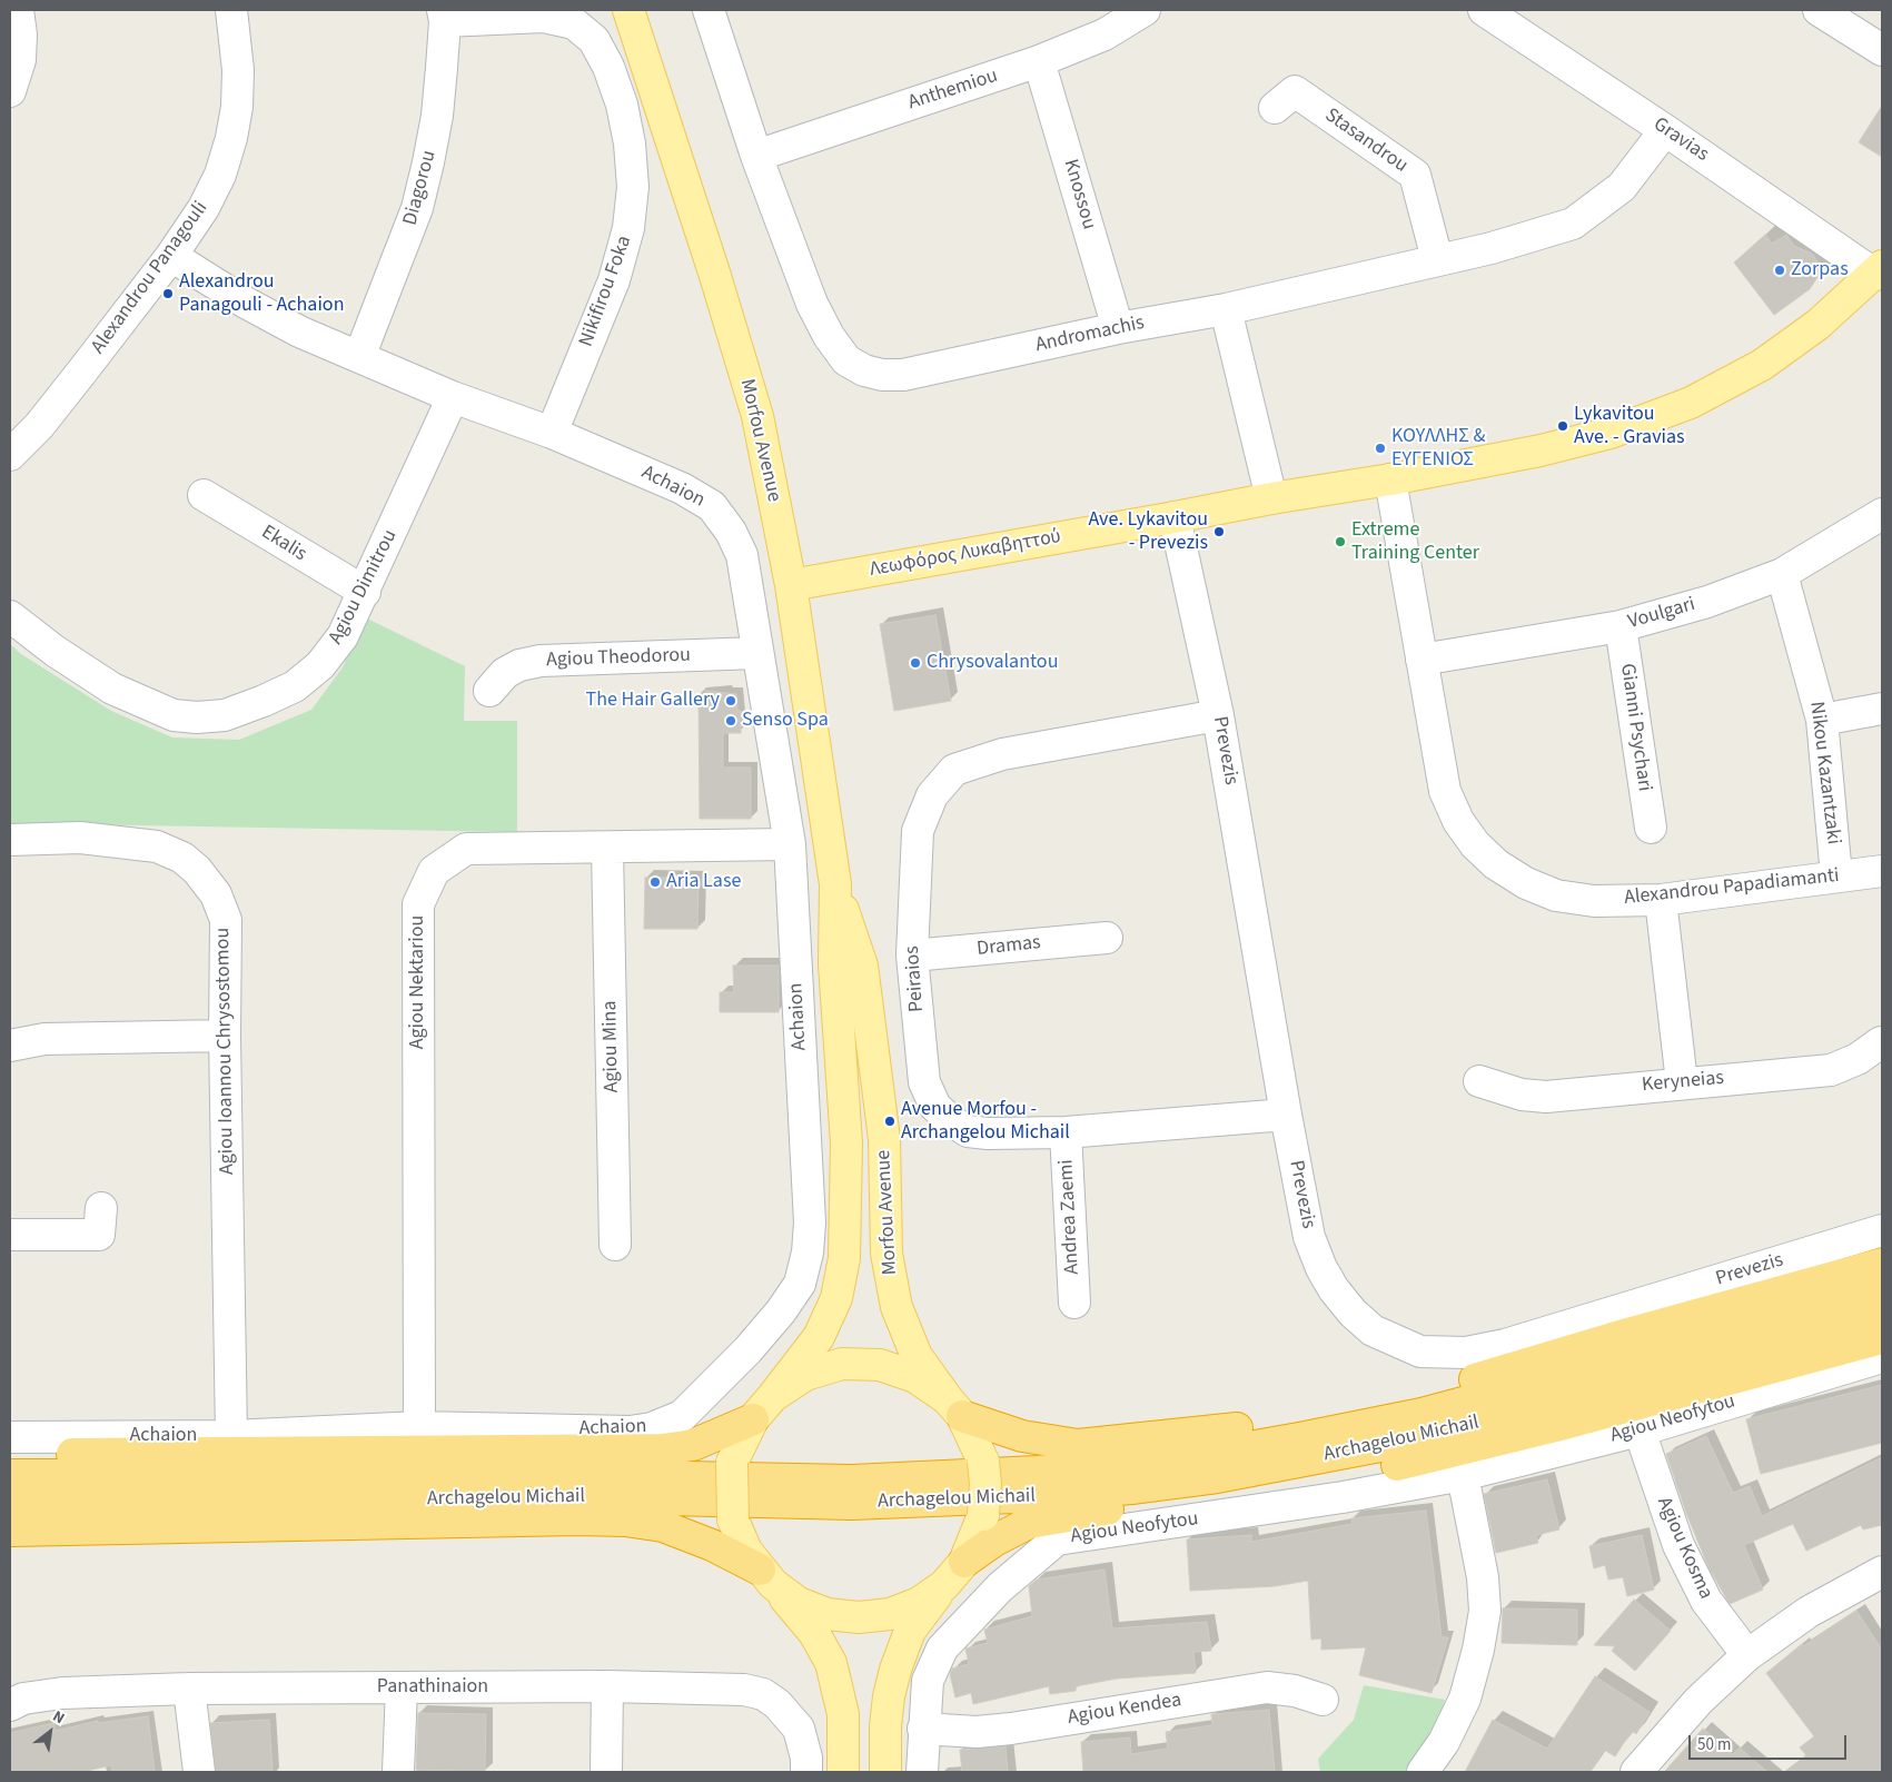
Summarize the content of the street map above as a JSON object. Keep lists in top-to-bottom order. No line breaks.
{"streets":{"highway":["Archagelou Michail"],"main road":["Morfou Avenue","Λεωφόρος Λυκαβηττού"],"street":["Anthemiou","Gravias","Stasandrou","Diagorou","Knossou","Alexandrou Panagouli","Nikifirou Foka","Andromachis","Achaion","Ekalis","Agiou Dimitrou","Voulgari","Agiou Theodorou","Gianni Psychari","Prevezis","Nikou Kazantzaki","Alexandrou Papadiamanti","Dramas","Peiraios","Agiou Nektariou","Agiou Mina","Agiou Ioannou Chrysostomou","Keryneias","Andrea Zaemi","Agiou Neofytou","Agiou Kosma","Panathinaion","Agiou Kendea"]},"crossings":[["Anthemiou","Knossou"],["Anthemiou","Andromachis"],["Gravias","Andromachis"],["Gravias","Λεωφόρος Λυκαβηττού"],["Stasandrou","Andromachis"],["Diagorou","Nikifirou Foka"],["Diagorou","Achaion"],["Knossou","Andromachis"],["Alexandrou Panagouli","Achaion"],["Nikifirou Foka","Achaion"],["Morfou Avenue","Λεωφόρος Λυκαβηττού"],["Achaion","Agiou Dimitrou"],["Achaion","Agiou Theodorou"],["Achaion","Agiou Nektariou"],["Achaion","Agiou Ioannou Chrysostomou"],["Ekalis","Agiou Dimitrou"],["Λεωφόρος Λυκαβηττού","Prevezis"],["Λεωφόρος Λυκαβηττού","Alexandrou Papadiamanti"],["Voulgari","Gianni Psychari"],["Voulgari","Nikou Kazantzaki"],["Voulgari","Alexandrou Papadiamanti"],["Prevezis","Peiraios"],["Nikou Kazantzaki","Alexandrou Papadiamanti"],["Dramas","Peiraios"],["Peiraios","Andrea Zaemi"],["Agiou Nektariou","Agiou Mina"],["Agiou Neofytou","Agiou Kosma"],["Agiou Neofytou","Agiou Kendea"]],"places":["Zorpas","Alexandrou Panagouli - Achaion","Lykavitou Ave. - Gravias","ΚΟΥΛΛΗΣ & ΕΥΓΕΝΙΟΣ","Ave. Lykavitou - Prevezis","Extreme Training Center","Chrysovalantou","The Hair Gallery","Senso Spa","Aria Lase","Avenue Morfou - Archangelou Michail"],"scale_bar":"50 m","north":"top right"}
